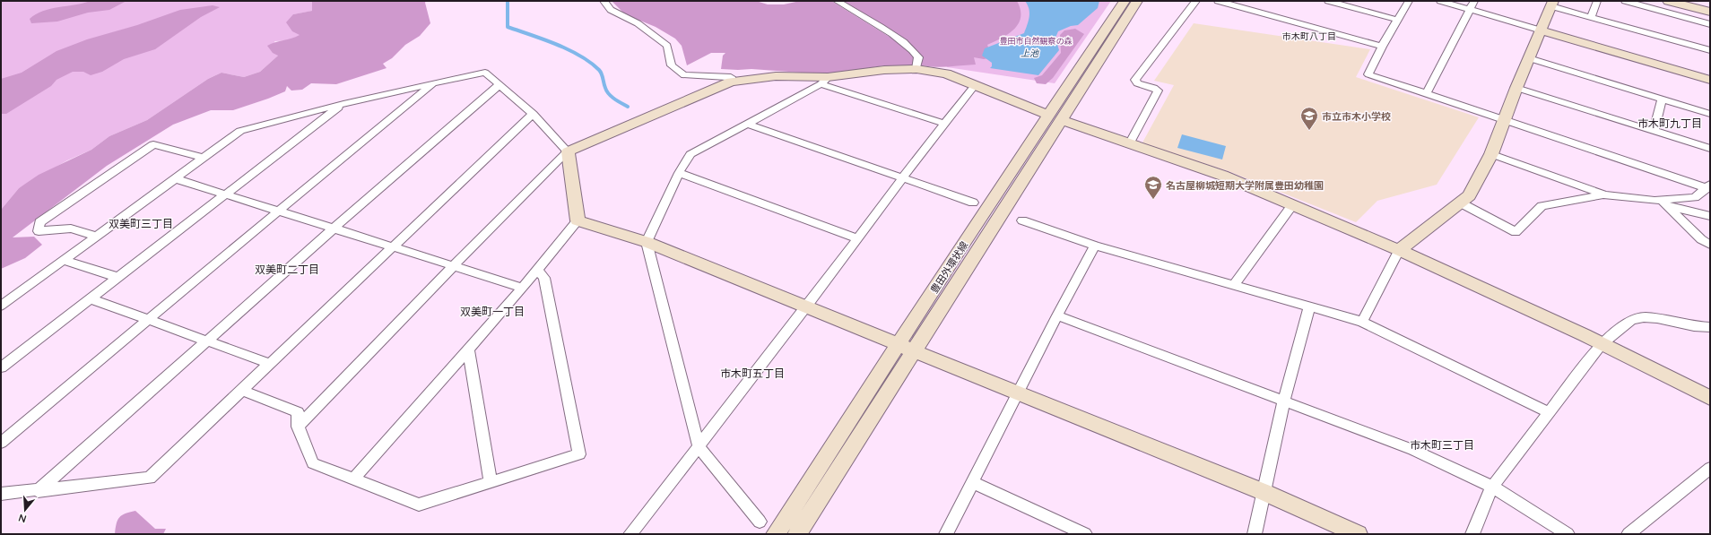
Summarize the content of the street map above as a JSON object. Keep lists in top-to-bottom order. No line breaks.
{"streets":{"street":["豊田外環状線"]},"districts":["市木町八丁目","市木町九丁目","双美町三丁目","双美町二丁目","双美町一丁目","市木町五丁目","市木町三丁目"],"water":["上池"],"parks":["豊田市自然観察の森"],"places":{"school or university":["市立市木小学校","名古屋柳城短期大学附属豊田幼稚園"]},"north":"bottom"}
